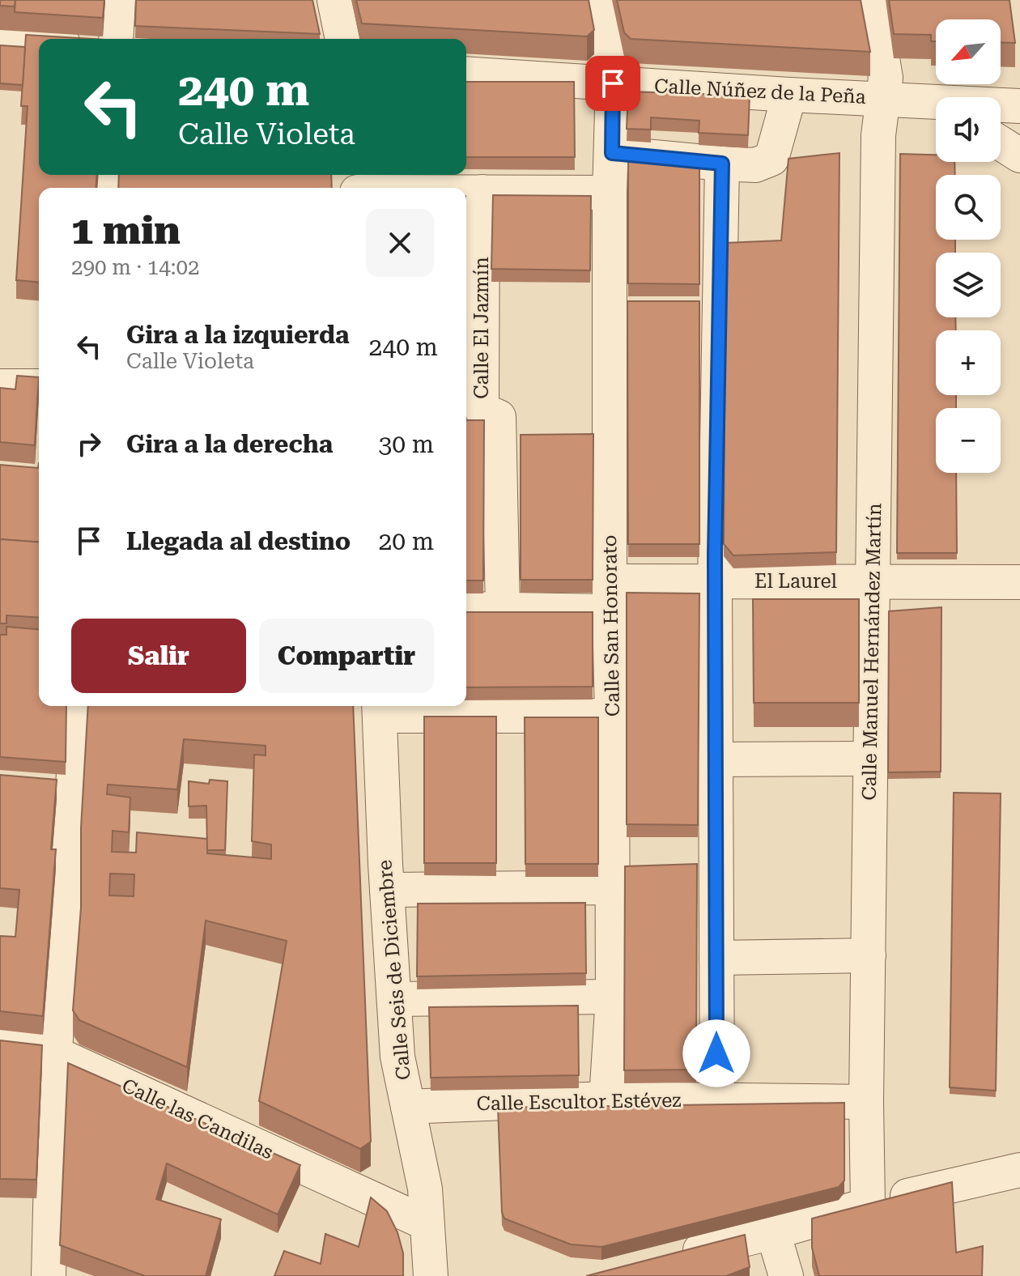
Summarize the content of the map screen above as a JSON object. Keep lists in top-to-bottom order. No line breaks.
{"streets":{"street":["Calle Núñez de la Peña","Calle El Jazmín","El Laurel","Calle San Honorato","Calle Manuel Hernández Martín","Calle Seis de Diciembre","Calle Escultor Estévez","Calle las Candilas"]},"crossings":[["Calle Núñez de la Peña","Calle San Honorato"],["Calle Núñez de la Peña","Calle Manuel Hernández Martín"],["Calle El Jazmín","El Laurel"],["El Laurel","Calle San Honorato"],["El Laurel","Calle Manuel Hernández Martín"],["Calle San Honorato","Calle Escultor Estévez"],["Calle Manuel Hernández Martín","Calle Escultor Estévez"],["Calle Seis de Diciembre","Calle Escultor Estévez"],["Calle Seis de Diciembre","Calle las Candilas"]],"north":"bottom left","page":{"map_buttons":["+","−"],"turn":["240 m","Calle Violeta"],"heading":["1 min","290 m · 14:02"],"list":[{"name":"Gira a la izquierda","note":"Calle Violeta","value":"240 m"},{"name":"Gira a la derecha","value":"30 m"},{"name":"Llegada al destino","value":"20 m"}],"buttons":["Salir","Compartir"]}}
